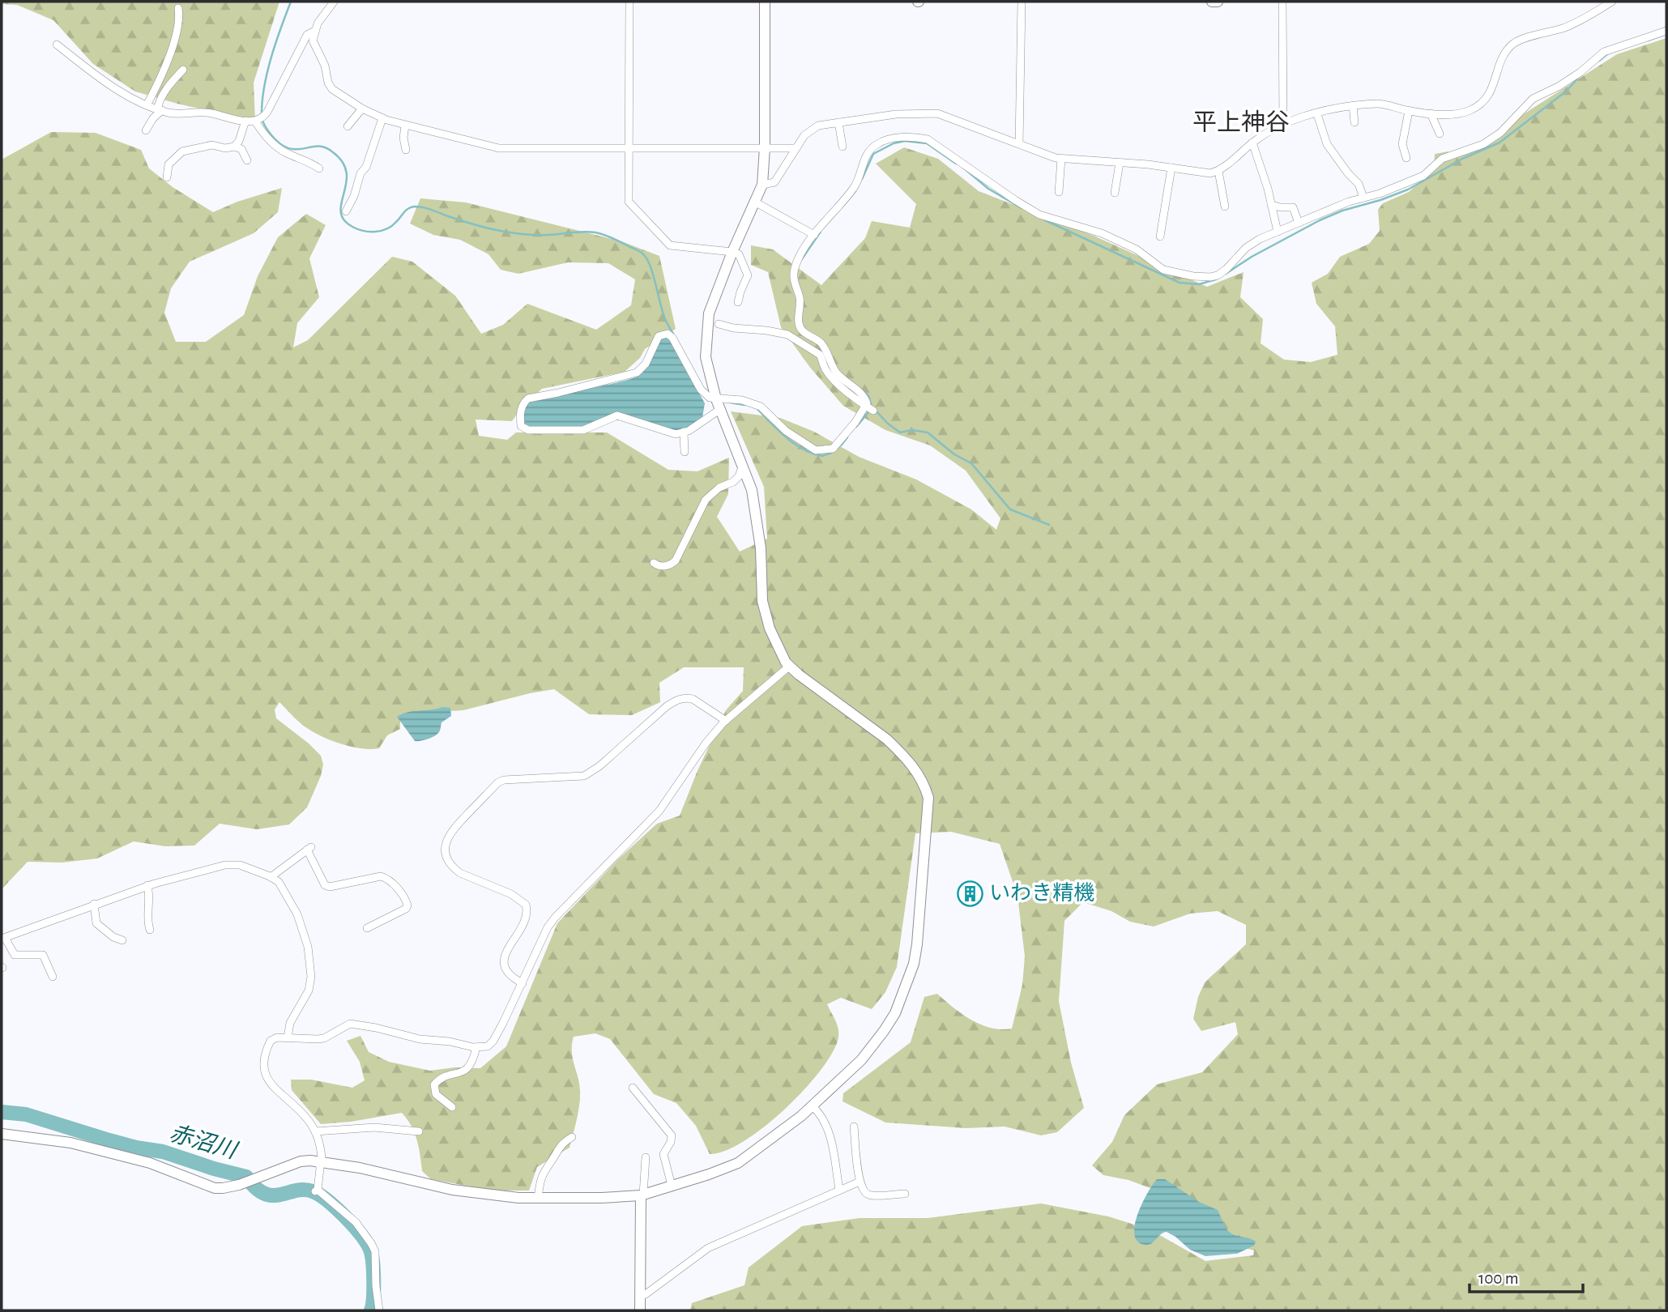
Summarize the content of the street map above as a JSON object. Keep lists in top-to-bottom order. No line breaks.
{"districts":["平上神谷"],"water":["赤沼川"],"places":{"building":["いわき精機"]},"scale_bar":"100 m"}
